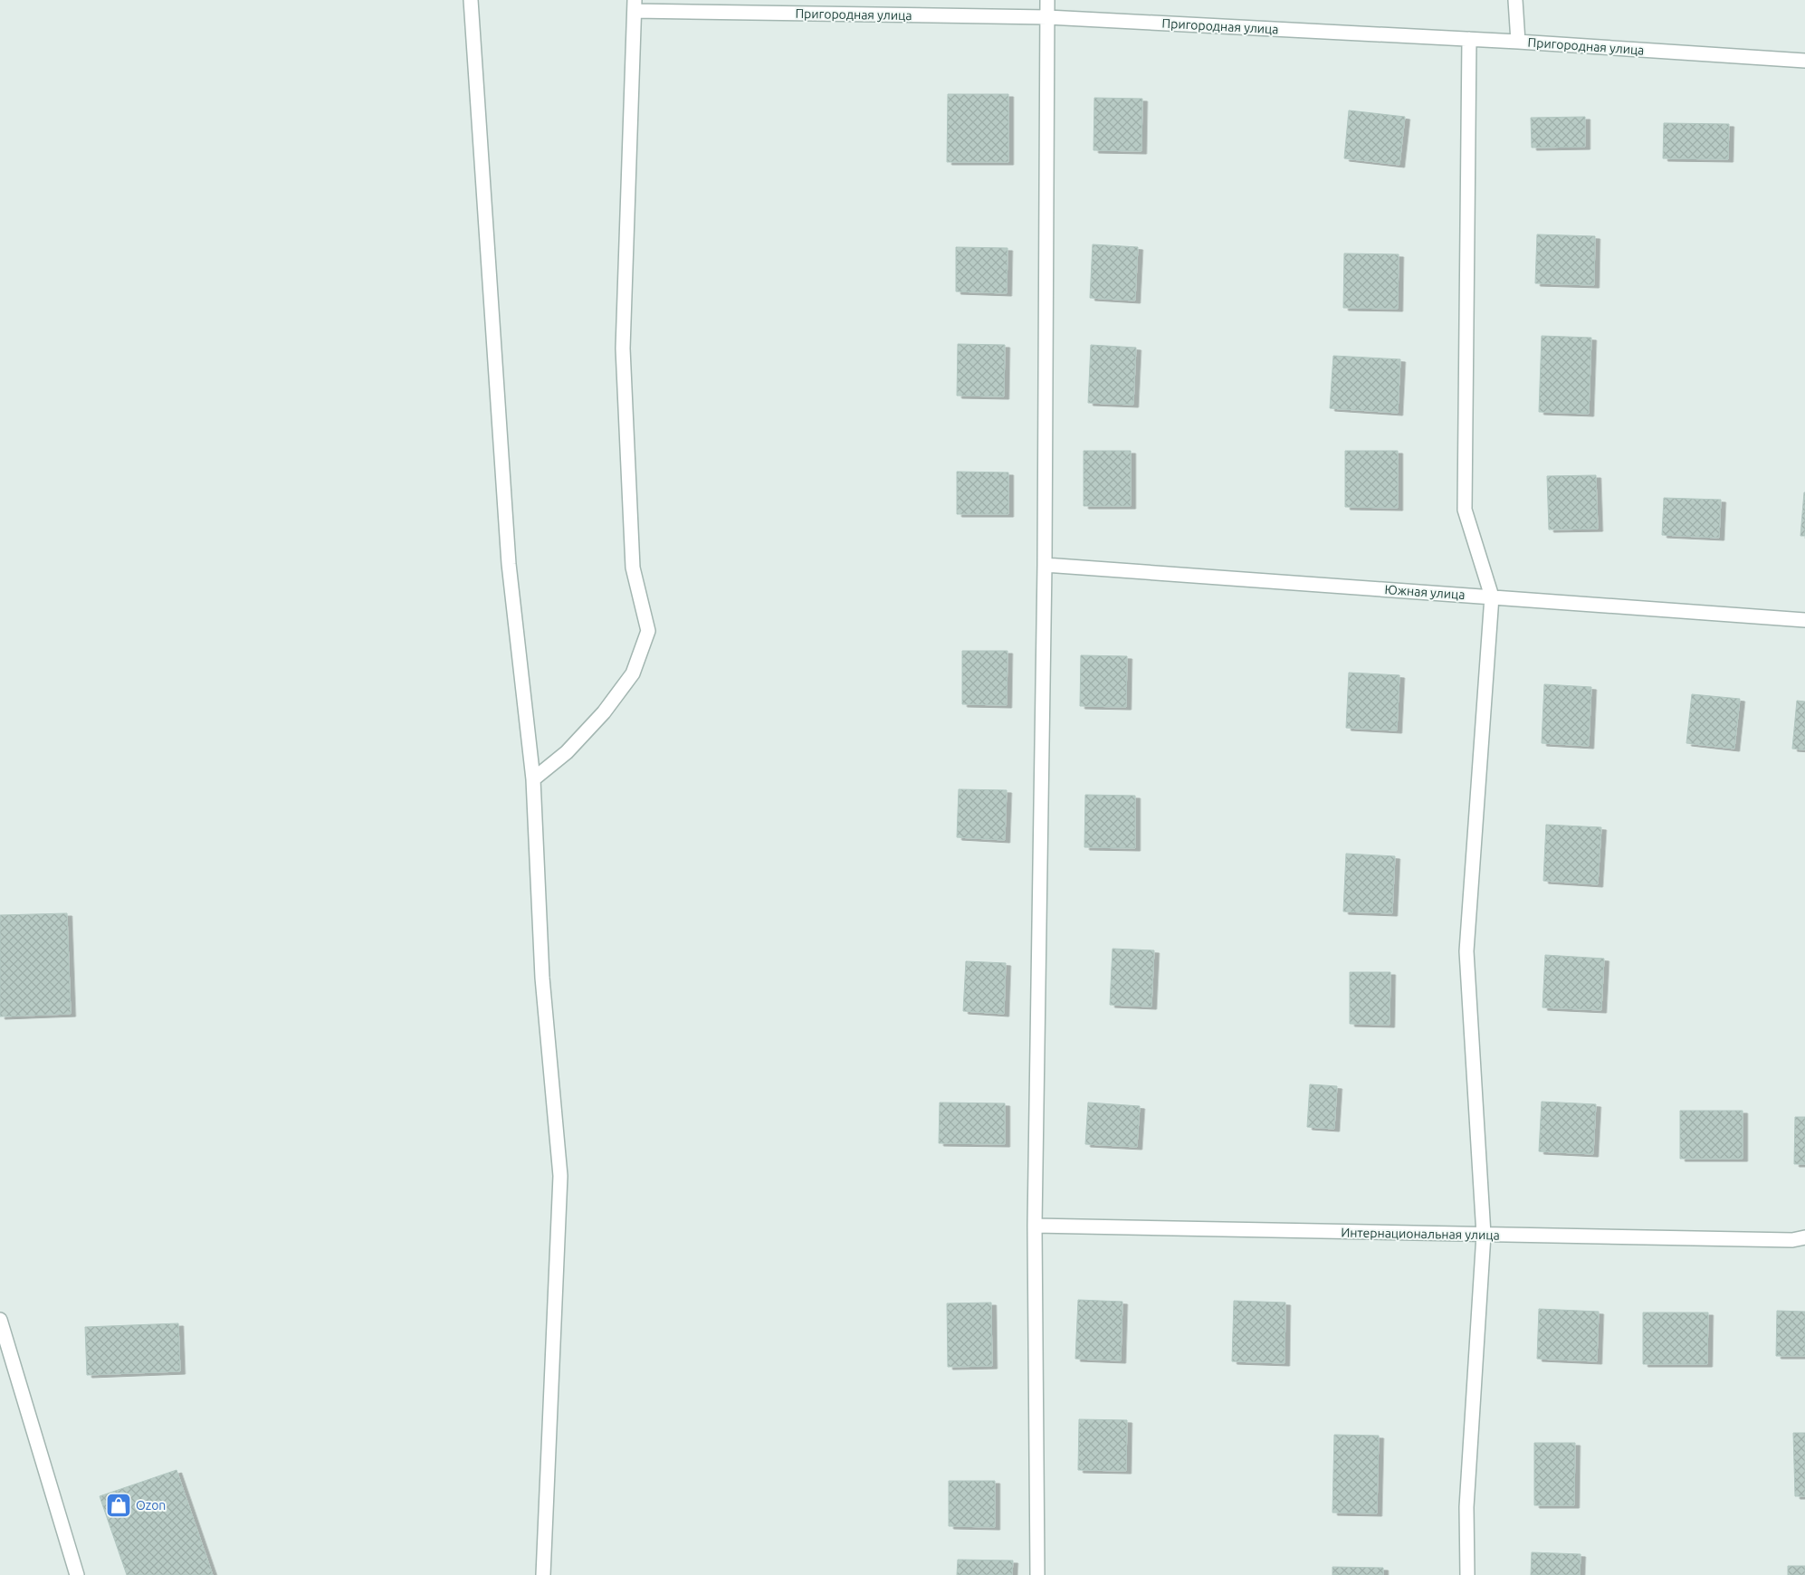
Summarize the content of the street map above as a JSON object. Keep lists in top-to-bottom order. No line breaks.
{"streets":{"street":["Пригородная улица","Южная улица","Интернациональная улица"]},"places":{"shop":["Ozon"]}}
